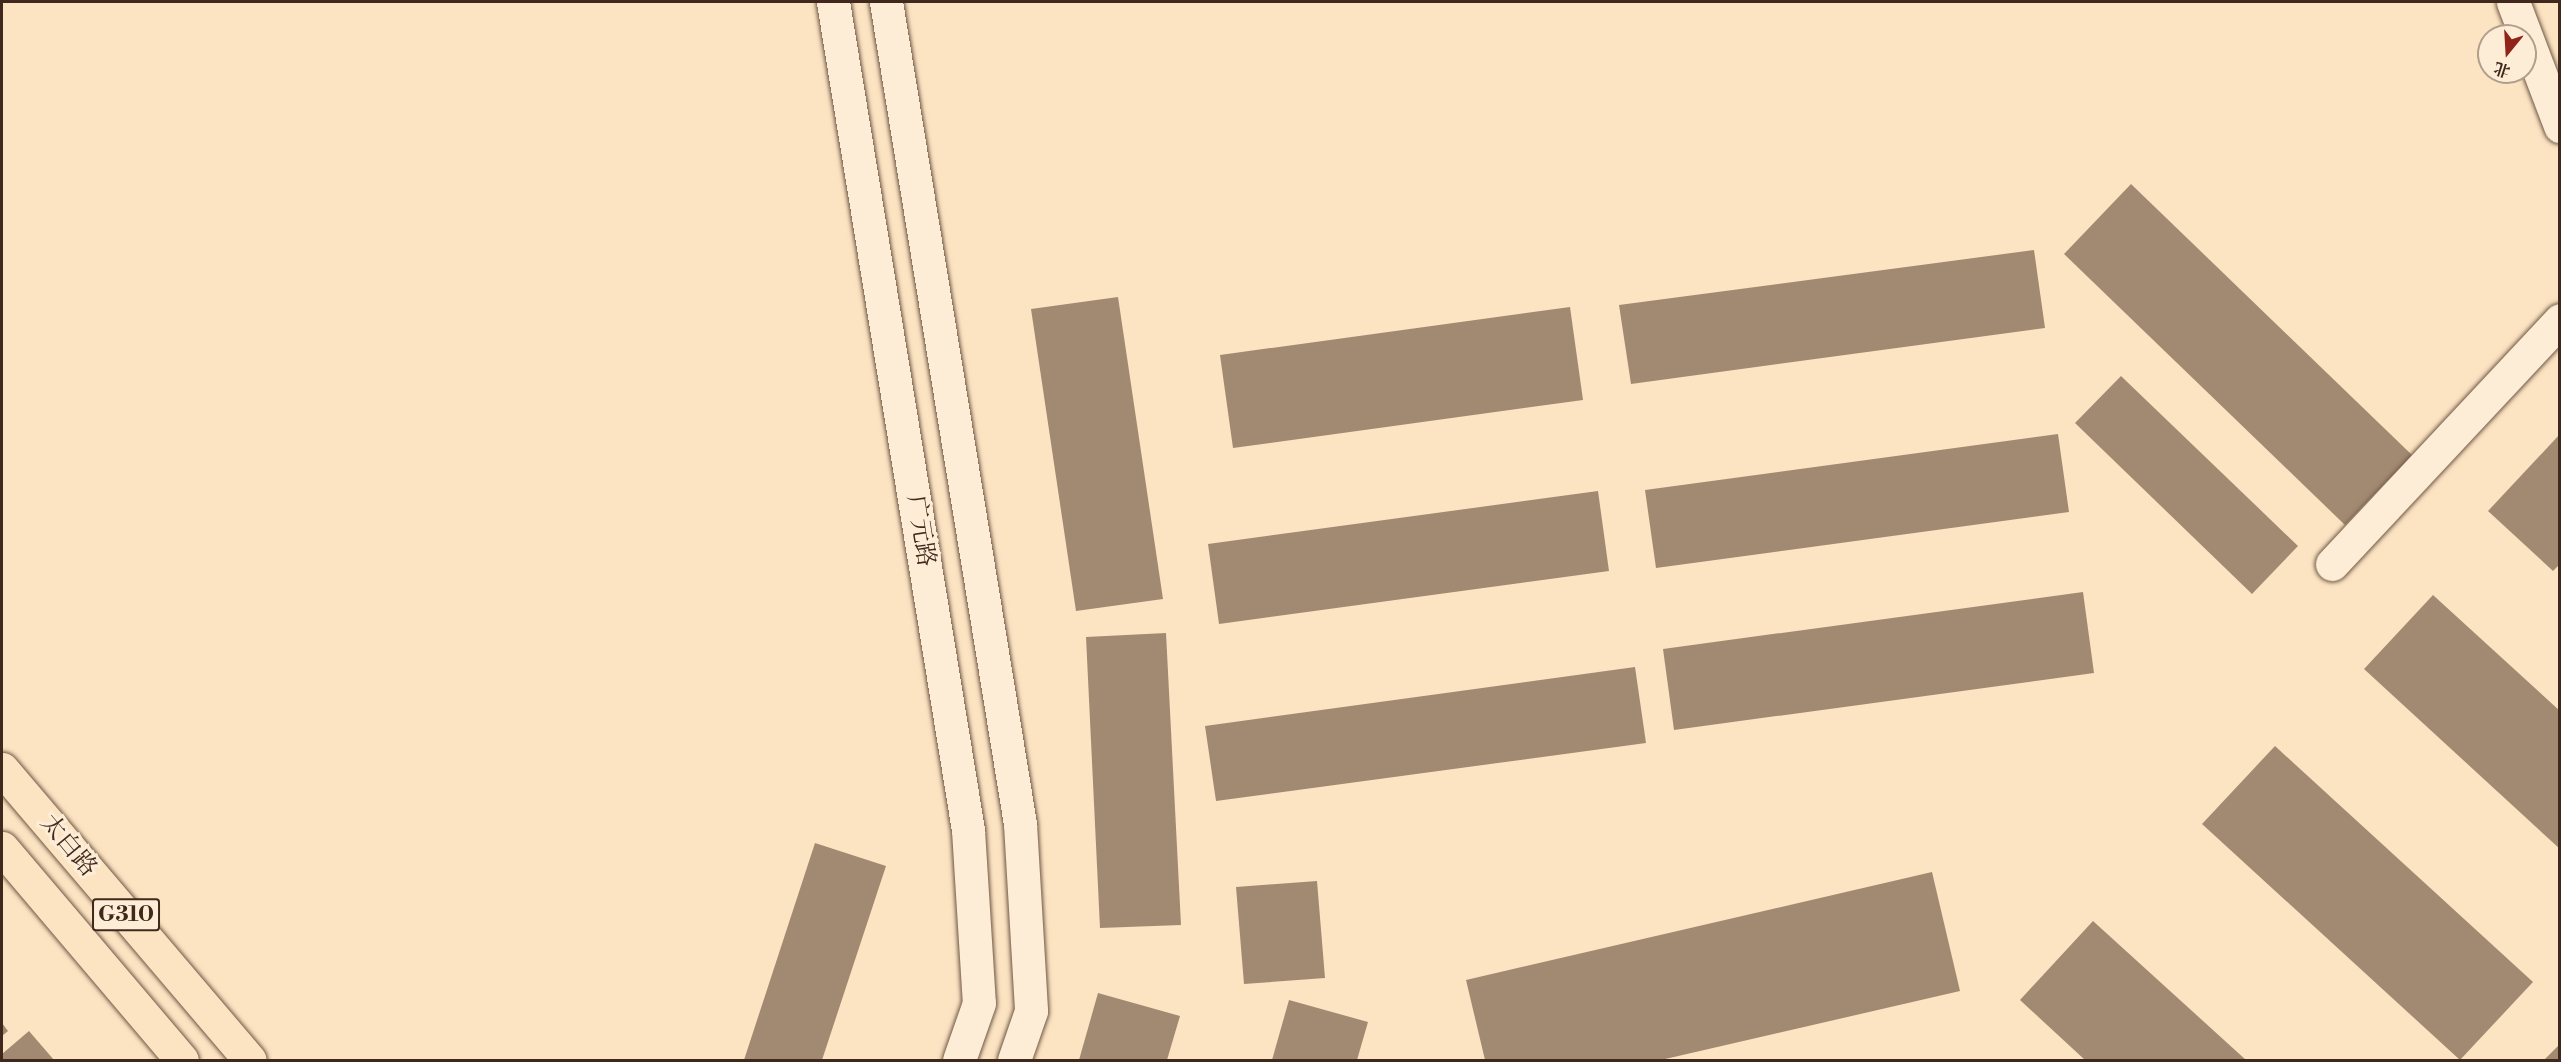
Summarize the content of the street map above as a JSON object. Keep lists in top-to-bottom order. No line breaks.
{"streets":{"highway":["太白路","G310"],"main road":["广元路"]},"north":"bottom"}
